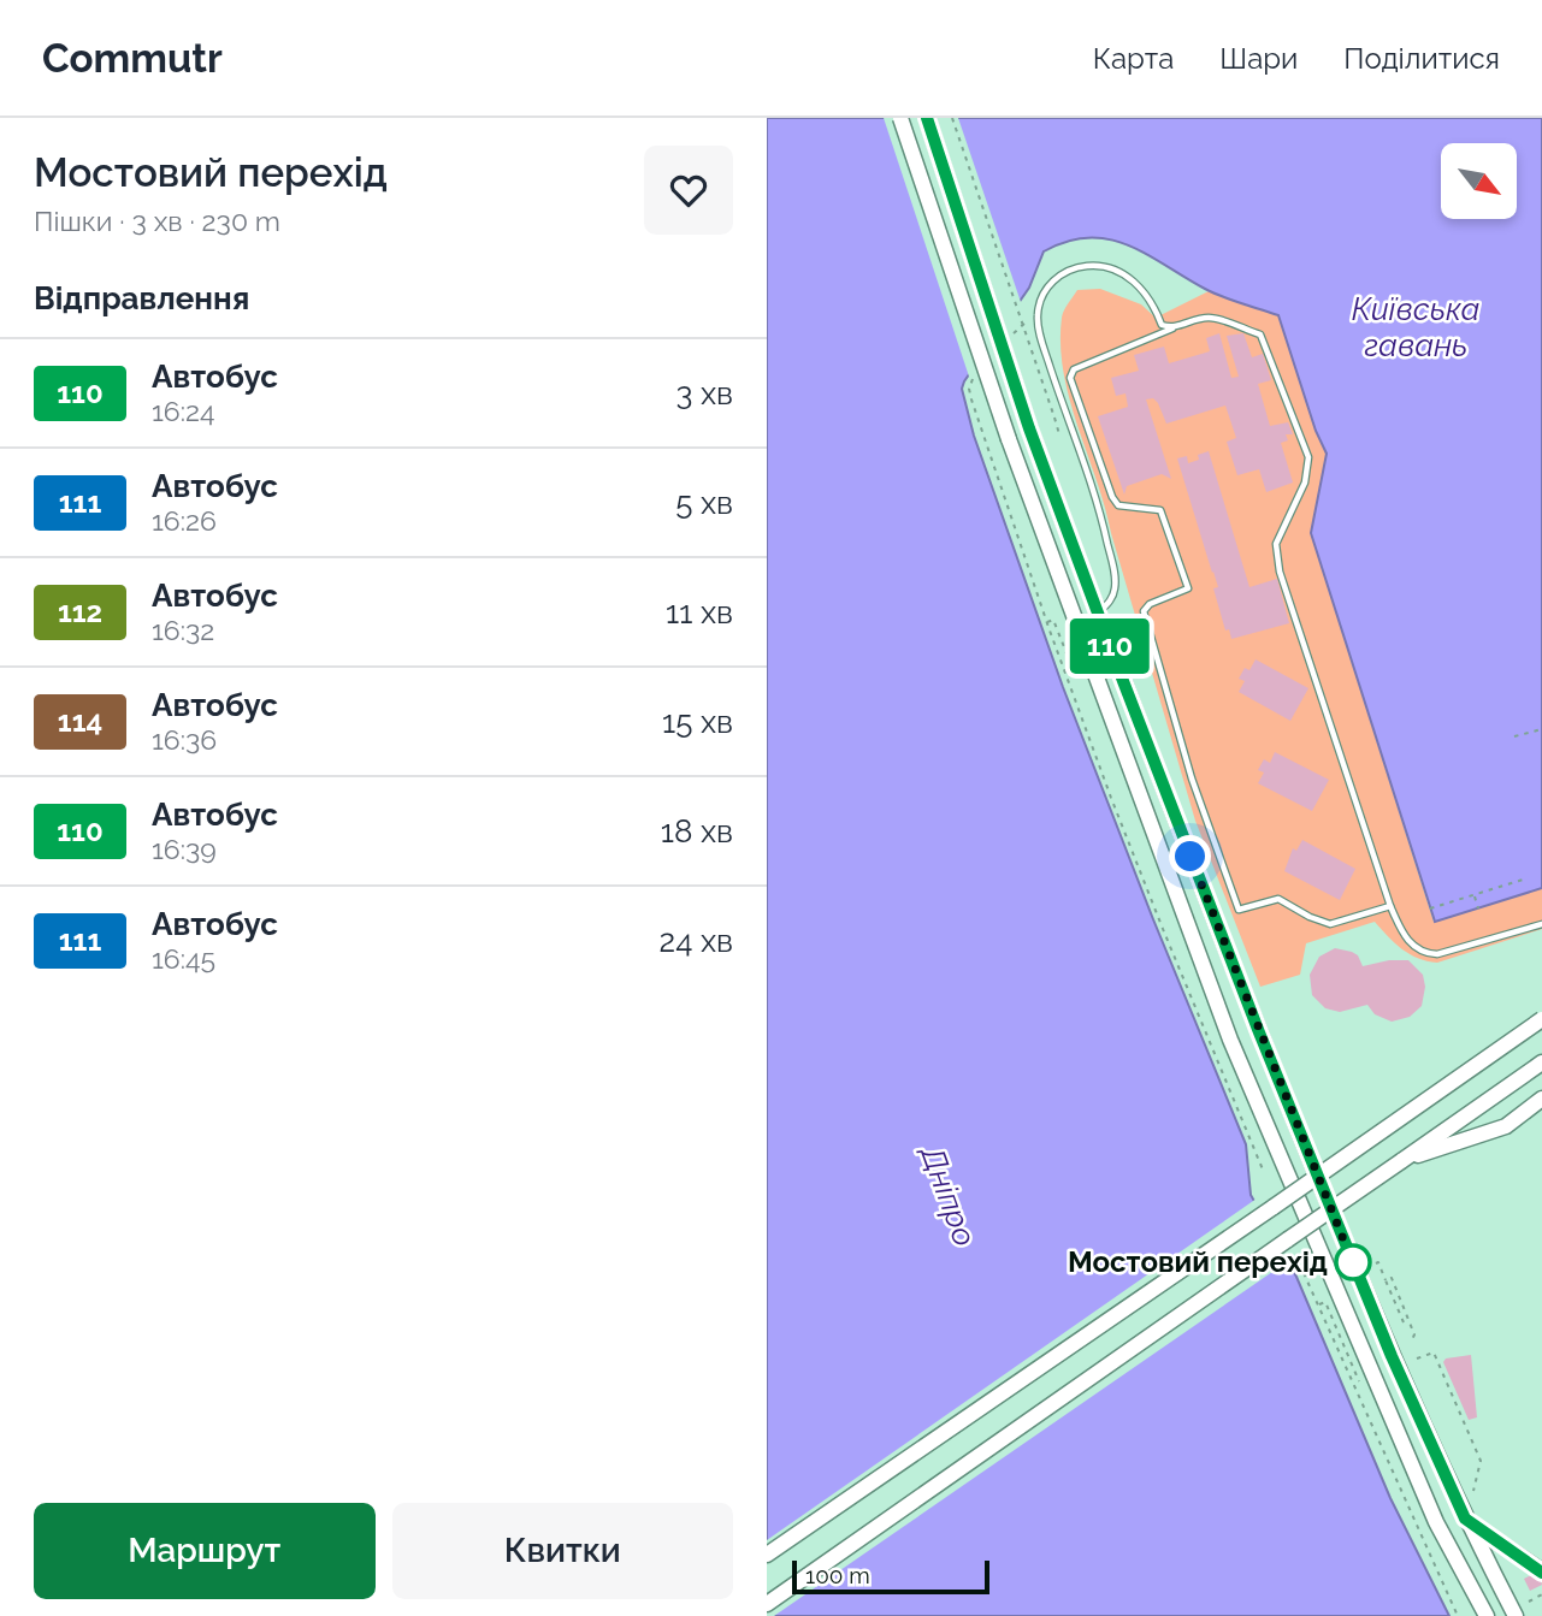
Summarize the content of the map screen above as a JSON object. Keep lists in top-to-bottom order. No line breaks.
{"water":["Київська гавань","Дніпро"],"places":["Мостовий перехід"],"lines":["bus line 110"],"scale_bar":"100 m","north":"bottom right","page":{"header":"Commutr","nav":["Карта","Шари","Поділитися"],"heading":[["Мостовий перехід","Пішки · 3 хв · 230 m"],"Відправлення"],"on_map":"110","list":[{"mark":"110","name":"Автобус","note":"16:24","value":"3 хв"},{"mark":"111","name":"Автобус","note":"16:26","value":"5 хв"},{"mark":"112","name":"Автобус","note":"16:32","value":"11 хв"},{"mark":"114","name":"Автобус","note":"16:36","value":"15 хв"},{"mark":"110","name":"Автобус","note":"16:39","value":"18 хв"},{"mark":"111","name":"Автобус","note":"16:45","value":"24 хв"}],"buttons":["Маршрут","Квитки"],"scale":"100 m"}}
